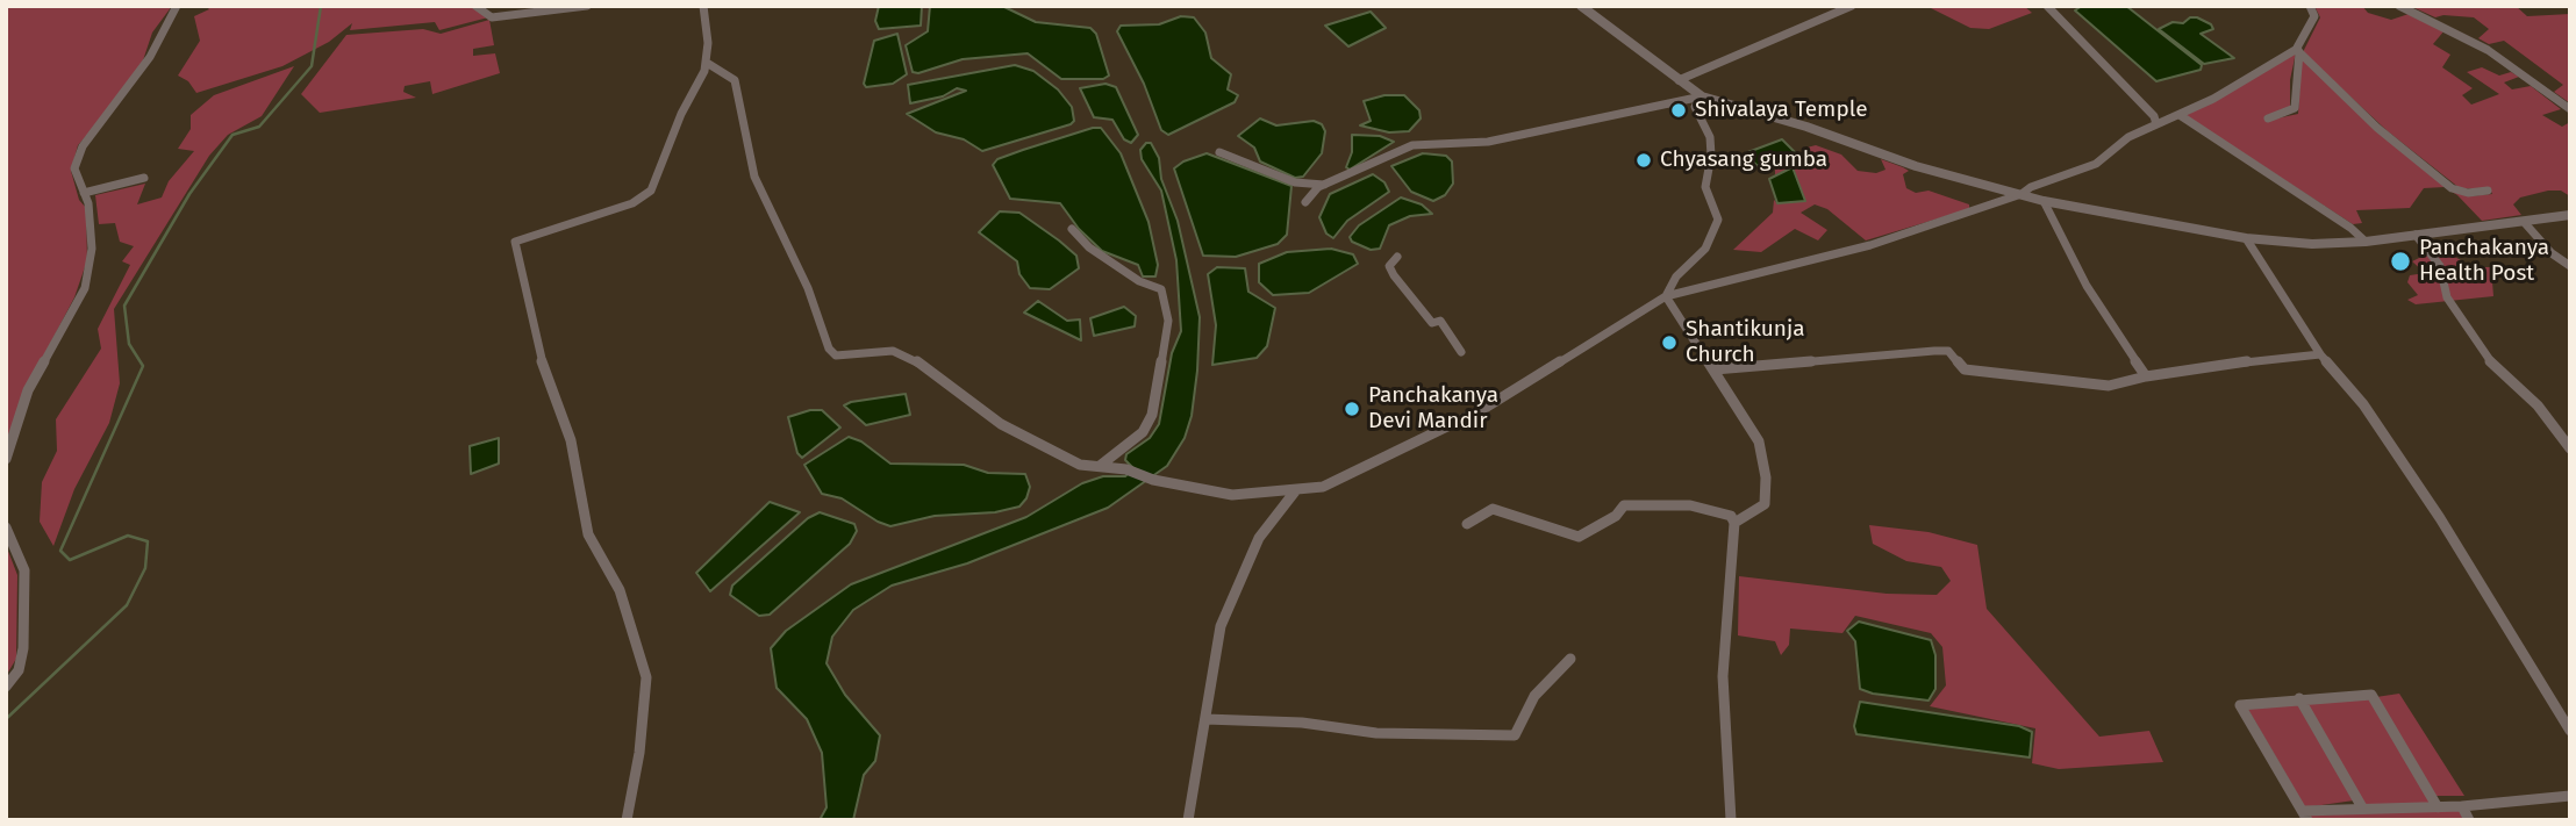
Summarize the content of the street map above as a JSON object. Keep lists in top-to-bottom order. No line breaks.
{"places":["Shivalaya Temple","Chyasang gumba","Panchakanya Health Post","Shantikunja Church","Panchakanya Devi Mandir"]}
